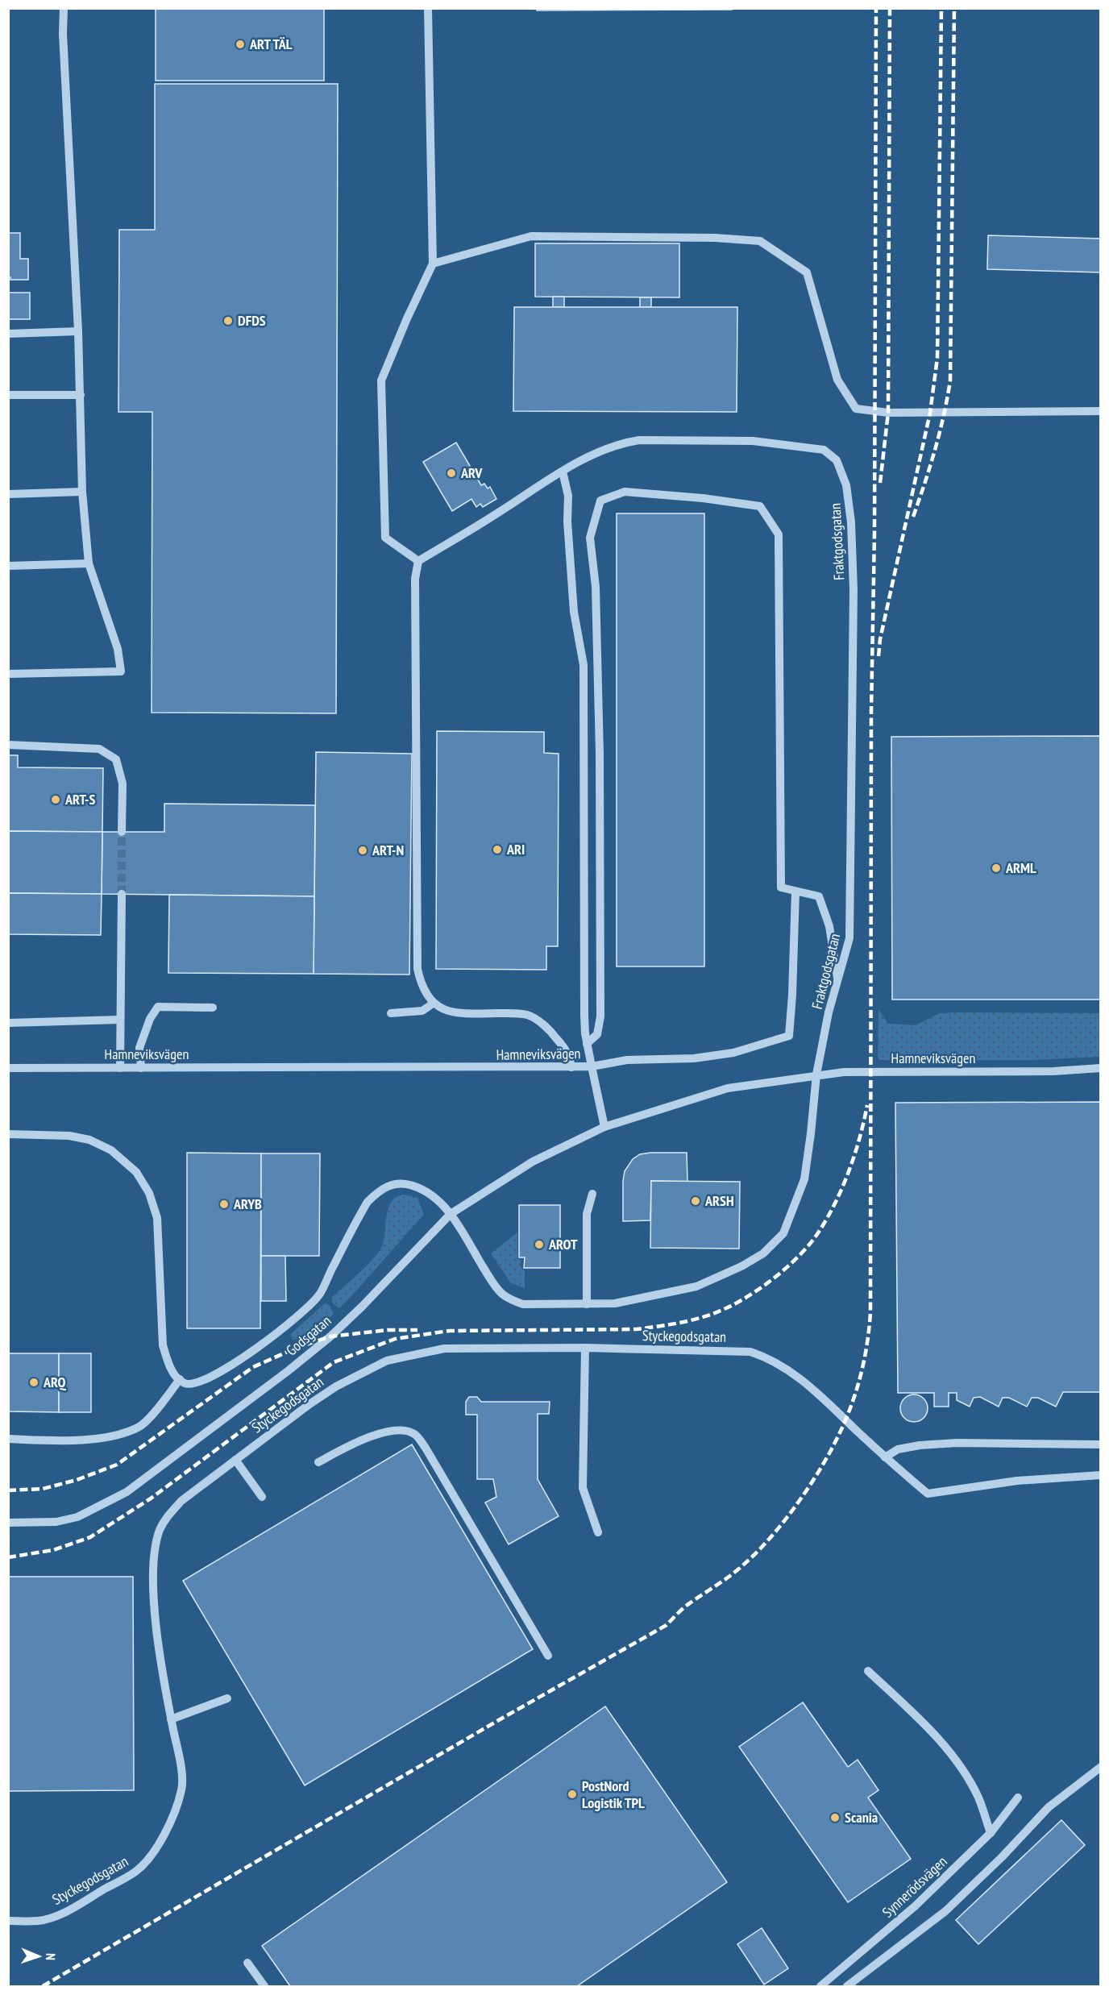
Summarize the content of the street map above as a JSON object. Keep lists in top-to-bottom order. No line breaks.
{"streets":{"street":["Fraktgodsgatan","Hamneviksvägen","Godsgatan","Styckegodsgatan","Synnerödsvägen"]},"crossings":[["Fraktgodsgatan","Hamneviksvägen"],["Fraktgodsgatan","Godsgatan"],["Hamneviksvägen","Godsgatan"]],"places":["ART TÄL","DFDS","ARV","ART-S","ARI","ART-N","ARML","ARSH","ARYB","AROT","ARQ","PostNord Logistik TPL","Scania"],"north":"right"}
